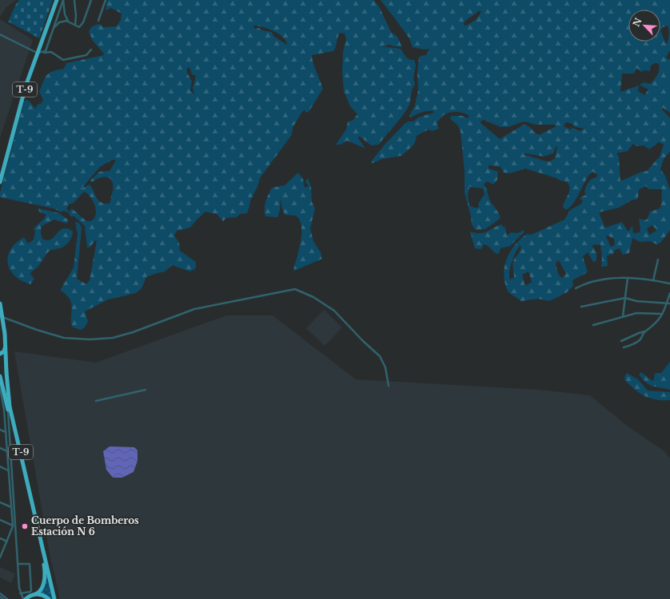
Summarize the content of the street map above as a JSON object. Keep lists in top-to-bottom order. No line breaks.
{"streets":{"highway":["T-9"]},"places":["Cuerpo de Bomberos Estación N 6"],"north":"top left"}
